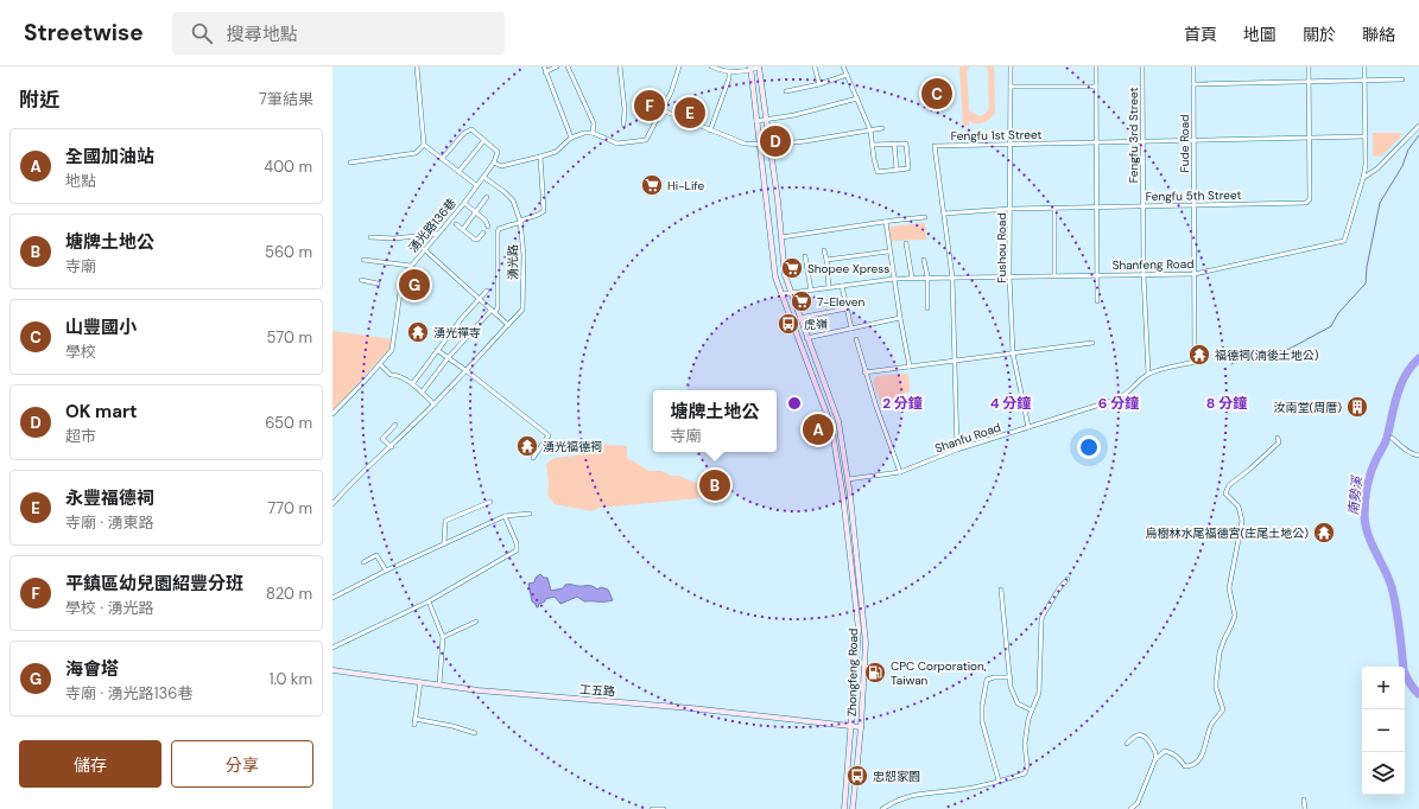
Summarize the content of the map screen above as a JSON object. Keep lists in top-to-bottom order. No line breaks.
{"streets":{"main road":["Zhongfeng Road","工五路"],"street":["Fengfu 1st Street","Fengfu 3rd Street","Fude Road","Fengfu 5th Street","湧光路136巷","Fushou Road","湧光路","Shanfeng Road","Shanfu Road"]},"crossings":[["Fengfu 1st Street","Fengfu 3rd Street"],["Fengfu 1st Street","Fude Road"],["Fengfu 1st Street","Fengfu 5th Street"],["Fengfu 1st Street","Fushou Road"],["Fengfu 1st Street","Shanfeng Road"],["Fengfu 1st Street","Shanfu Road"],["Fengfu 3rd Street","Fude Road"],["Fengfu 3rd Street","Fengfu 5th Street"],["Fengfu 3rd Street","Shanfeng Road"],["Fengfu 3rd Street","Shanfu Road"],["Fude Road","Fengfu 5th Street"],["Fude Road","Shanfeng Road"],["Fude Road","Shanfu Road"],["Fengfu 5th Street","Fushou Road"],["湧光路136巷","湧光路"],["Fushou Road","Shanfeng Road"],["Fushou Road","Shanfu Road"],["Shanfeng Road","Zhongfeng Road"],["Shanfu Road","Zhongfeng Road"],["Zhongfeng Road","工五路"]],"water":["南勢溪"],"places":{"supermarket":["Hi-Life","Shopee Xpress","7-Eleven"],"bus stop":["虎嶺","忠恕家園"],"temple":["湧光禪寺","福德祠(湳後土地公)","湧光福德祠","烏樹林水尾福德宮(庄尾土地公)"],"building":["汝南堂(周厝)"],"fuel station":["CPC Corporation, Taiwan"]},"page":{"header":"Streetwise","search":"搜尋地點","nav":["首頁","地圖","關於","聯絡"],"heading":["附近","7筆結果"],"pins":["C","F","E","D","G","A","B"],"list":[{"mark":"A","name":"全國加油站","note":"地點","value":"400 m"},{"mark":"B","name":"塘牌土地公","note":"寺廟","value":"560 m"},{"mark":"C","name":"山豐國小","note":"學校","value":"570 m"},{"mark":"D","name":"OK mart","note":"超市","value":"650 m"},{"mark":"E","name":"永豐福德祠","note":"寺廟 · 湧東路","value":"770 m"},{"mark":"F","name":"平鎮區幼兒園紹豐分班","note":"學校 · 湧光路","value":"820 m"},{"mark":"G","name":"海會塔","note":"寺廟 · 湧光路136巷","value":"1.0 km"}],"popup":["塘牌土地公","寺廟"],"map_buttons":["+","−"],"buttons":["儲存","分享"]},"rings":["2 分鐘","4 分鐘","6 分鐘","8 分鐘"]}
